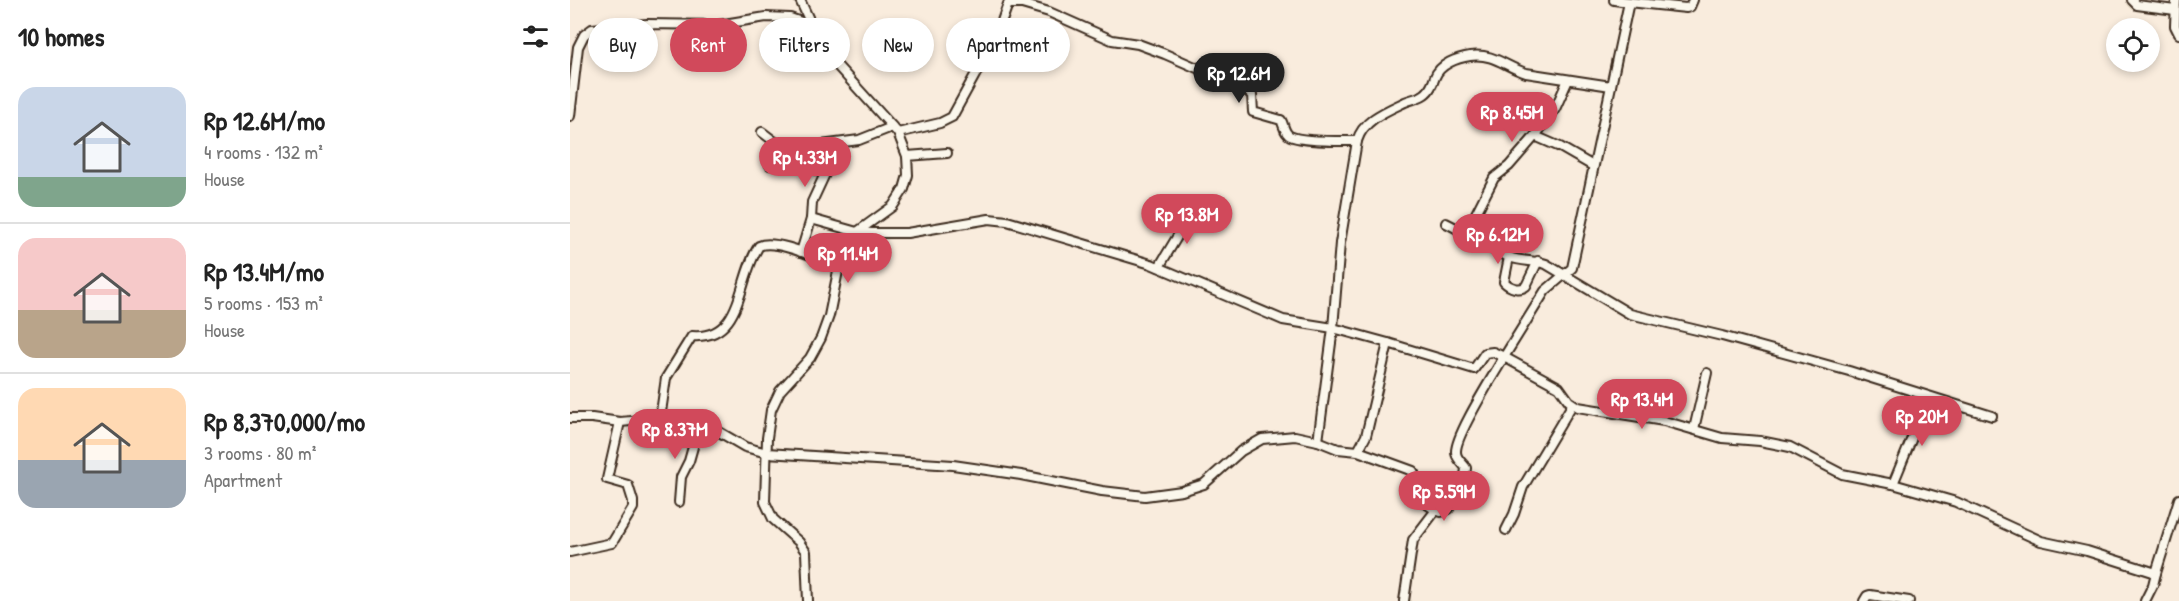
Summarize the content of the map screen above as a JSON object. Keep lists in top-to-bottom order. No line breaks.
{"page":{"heading":"10 homes","chip":["Buy","Rent","Filters","New","Apartment"],"price":["Rp 12.6M","Rp 8.45M","Rp 4.33M","Rp 13.8M","Rp 6.12M","Rp 11.4M","Rp 13.4M","Rp 20M","Rp 8.37M","Rp 5.59M"],"list":[{"name":"Rp 12.6M/mo","note":"4 rooms · 132 m² · House"},{"name":"Rp 13.4M/mo","note":"5 rooms · 153 m² · House"},{"name":"Rp 8,370,000/mo","note":"3 rooms · 80 m² · Apartment"}]}}
